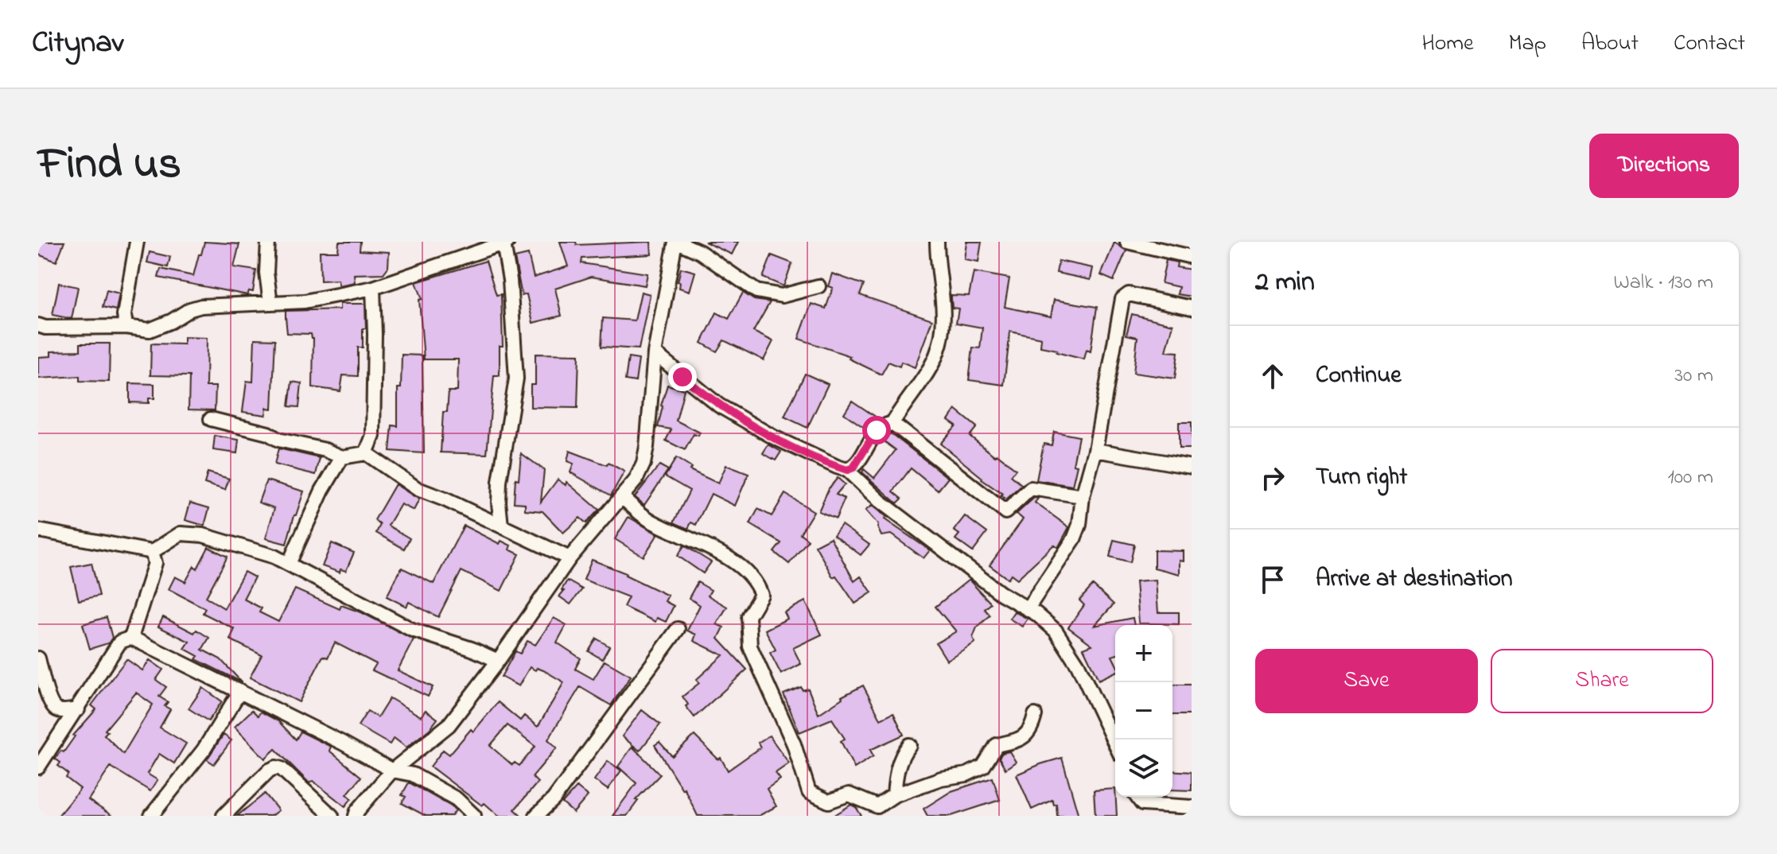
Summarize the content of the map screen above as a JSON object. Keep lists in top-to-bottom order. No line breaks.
{"page":{"header":"Citynav","nav":["Home","Map","About","Contact"],"title":"Find us","buttons":["Directions",["Save","Share"]],"heading":["2 min","Walk · 130 m"],"list":[["Continue","30 m"],["Turn right","100 m"],"Arrive at destination"],"map_buttons":["+","−"]}}
